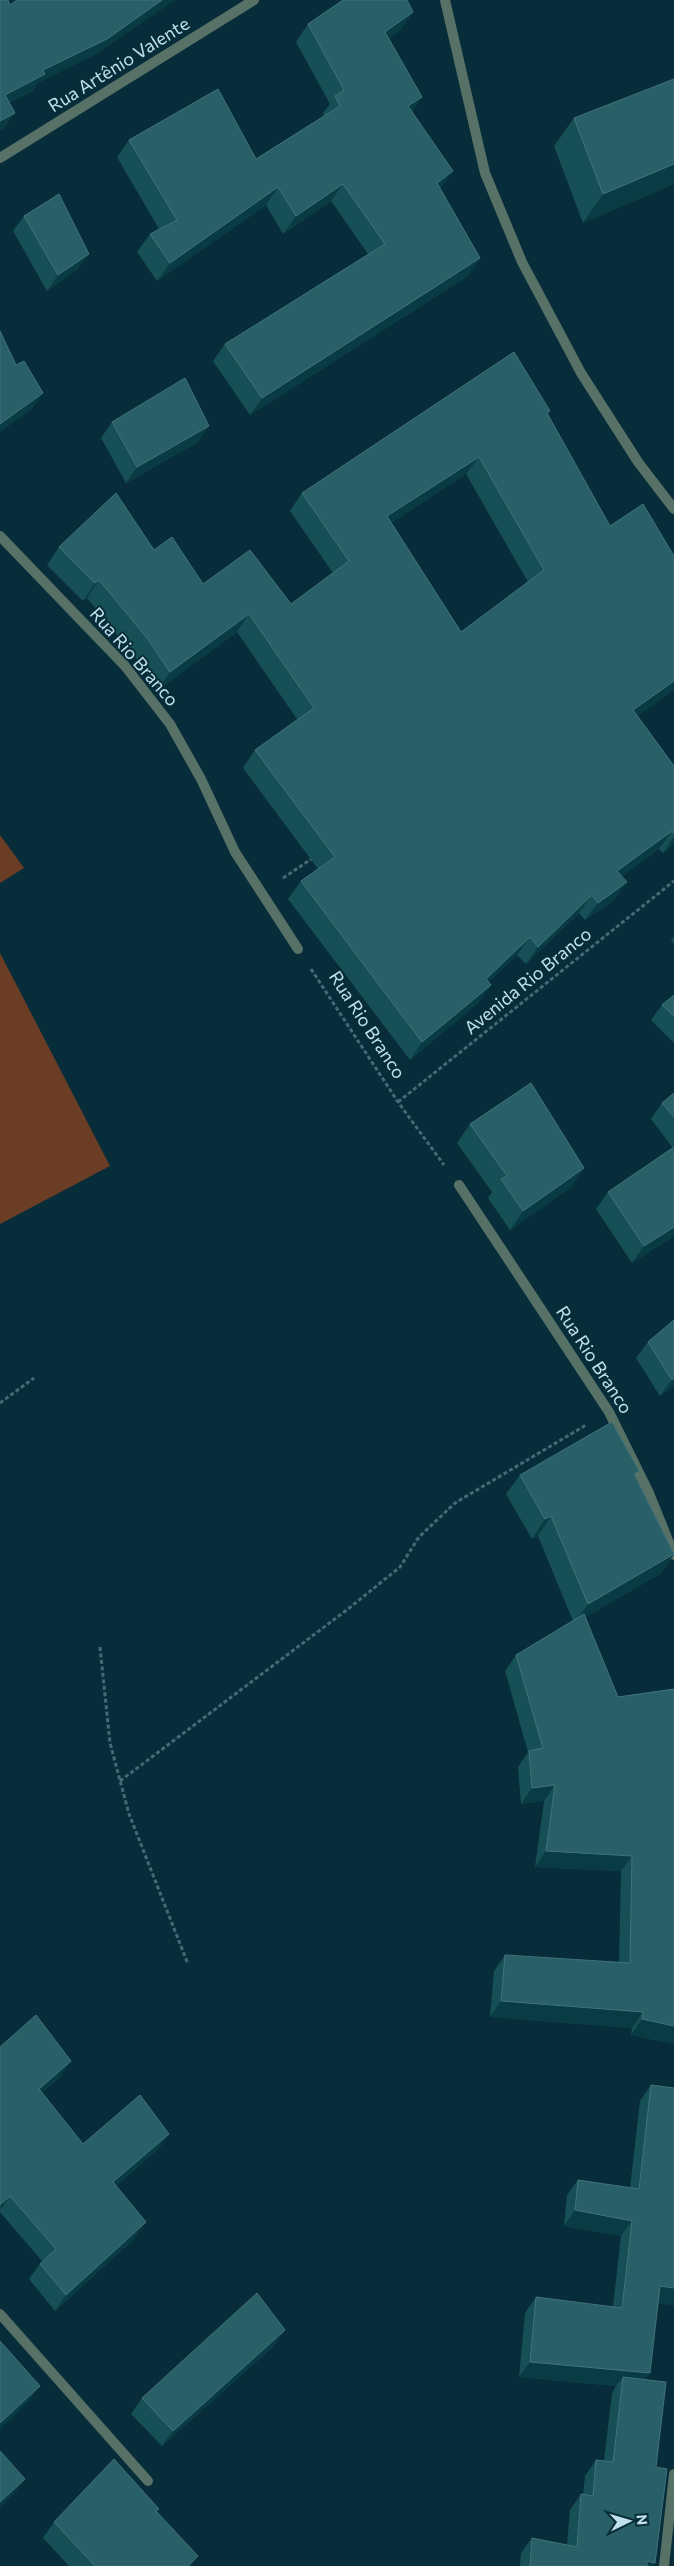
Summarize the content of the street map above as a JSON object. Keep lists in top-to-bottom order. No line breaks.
{"streets":{"street":["Rua Artênio Valente","Rua Rio Branco"],"path":["Avenida Rio Branco"]},"crossings":[["Rua Rio Branco","Avenida Rio Branco"]],"north":"right"}
